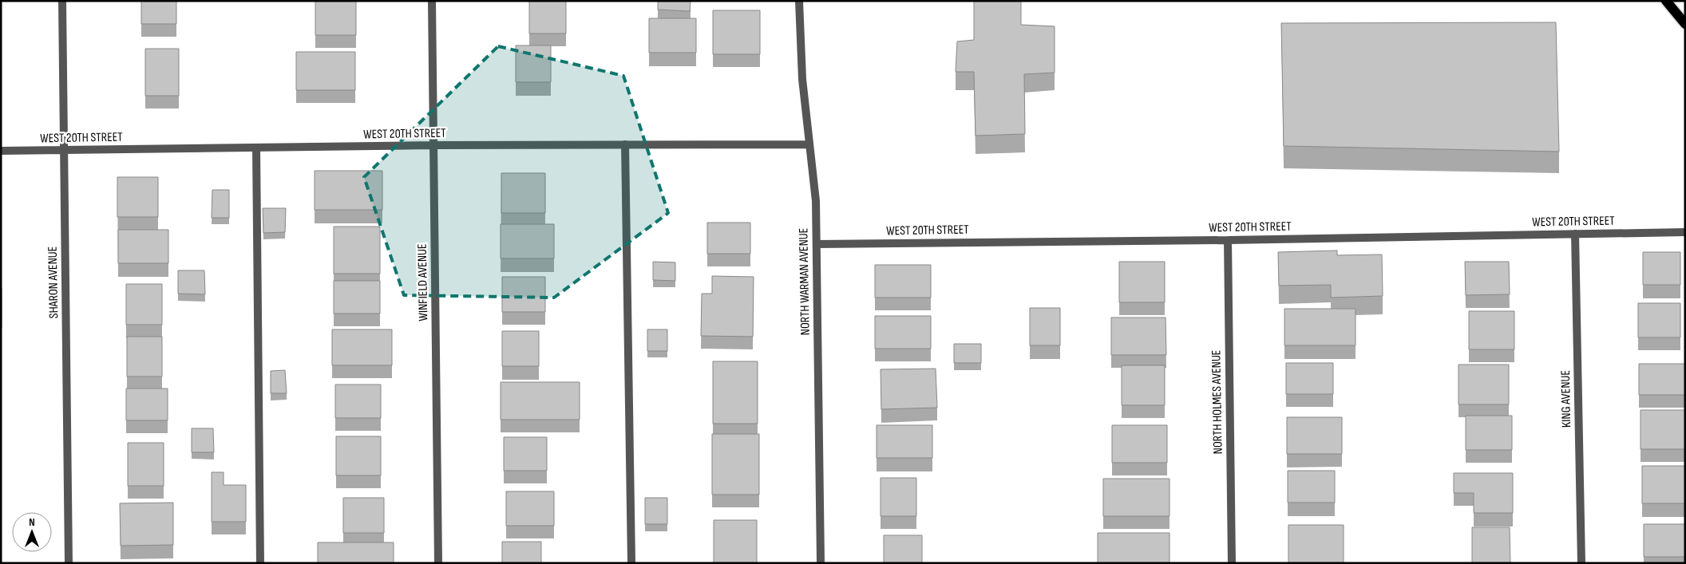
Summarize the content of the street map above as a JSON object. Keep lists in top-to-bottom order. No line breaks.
{"streets":{"street":["WEST 20TH STREET","NORTH WARMAN AVENUE","SHARON AVENUE","WINFIELD AVENUE","KING AVENUE","NORTH HOLMES AVENUE"]},"crossings":[["WEST 20TH STREET","NORTH WARMAN AVENUE"],["WEST 20TH STREET","SHARON AVENUE"],["WEST 20TH STREET","WINFIELD AVENUE"],["WEST 20TH STREET","KING AVENUE"],["WEST 20TH STREET","NORTH HOLMES AVENUE"]],"north":"top"}
